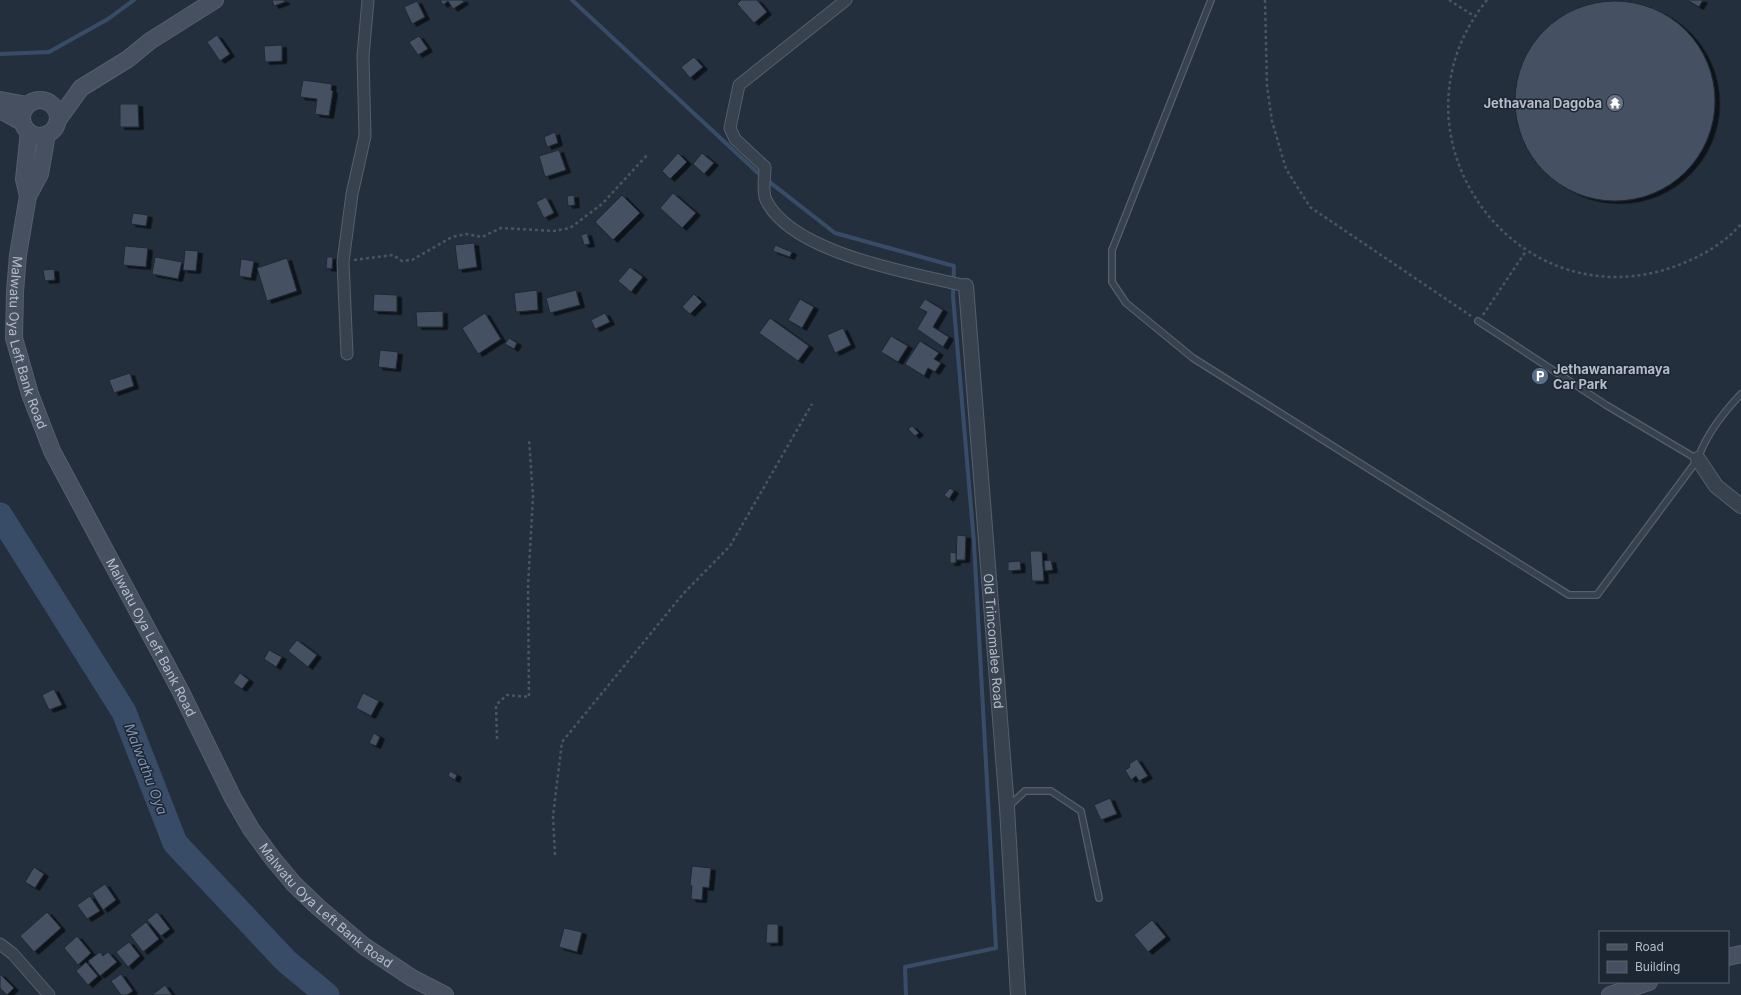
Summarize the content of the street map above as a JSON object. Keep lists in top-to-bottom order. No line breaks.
{"streets":{"main road":["Malwatu Oya Left Bank Road"],"street":["Old Trincomalee Road"]},"water":["Malwathu Oya"],"places":{"temple":["Jethavana Dagoba"],"parking":["Jethawanaramaya Car Park"]},"legend":["Road","Building"]}
